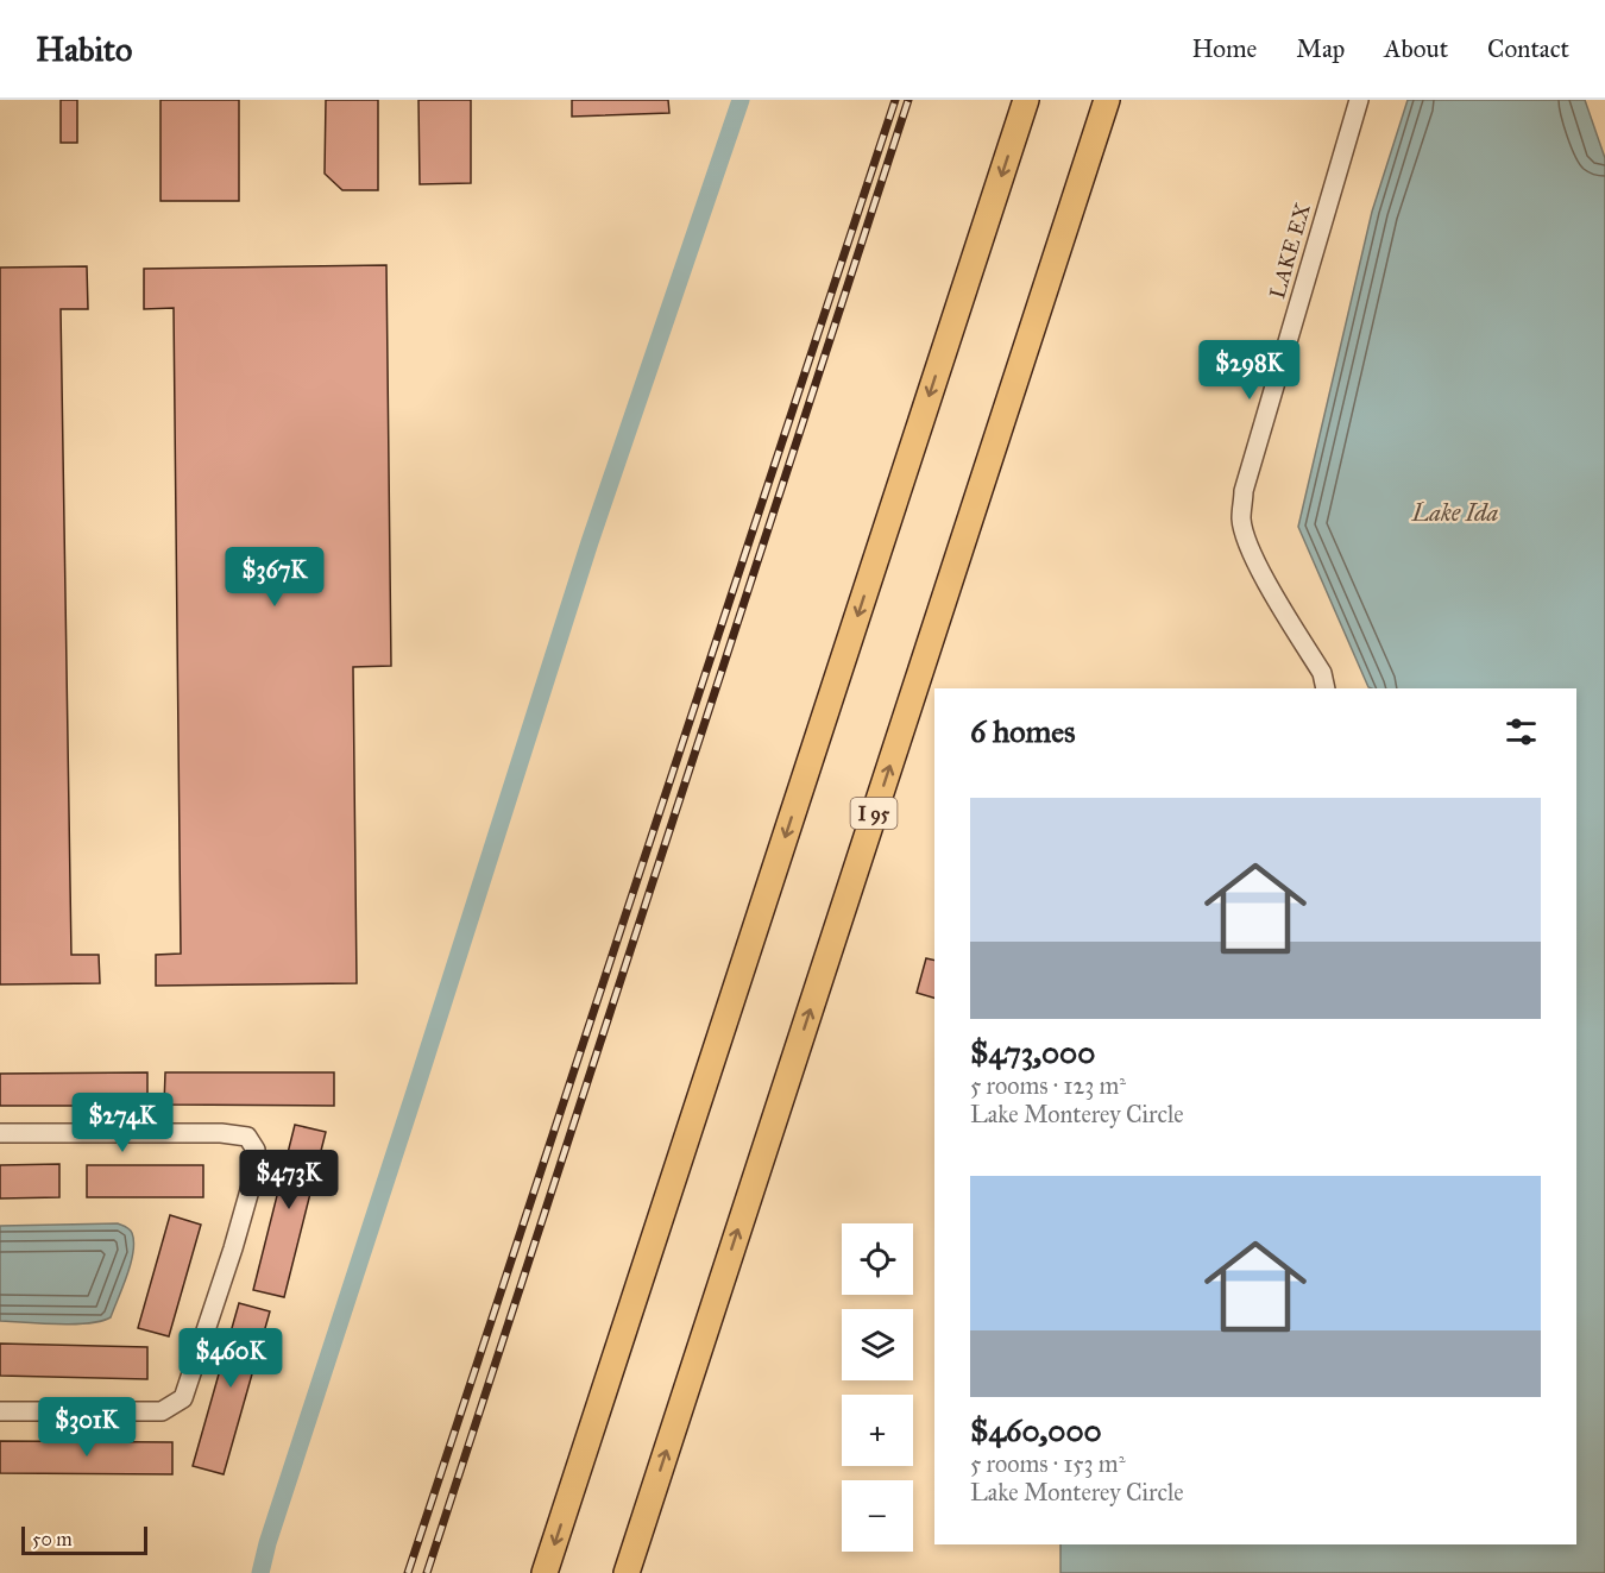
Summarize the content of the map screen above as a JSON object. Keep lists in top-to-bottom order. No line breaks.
{"streets":{"highway":["I 95"],"street":["LAKE EX"]},"water":["Lake Ida"],"scale_bar":"50 m","page":{"header":"Habito","nav":["Home","Map","About","Contact"],"price":["$298K","$367K","$274K","$473K","$460K","$301K"],"heading":"6 homes","list":[{"name":"$473,000","note":"5 rooms · 123 m² · Lake Monterey Circle"},{"name":"$460,000","note":"5 rooms · 153 m² · Lake Monterey Circle"}],"map_buttons":["+","−"],"scale":"50 m"}}
